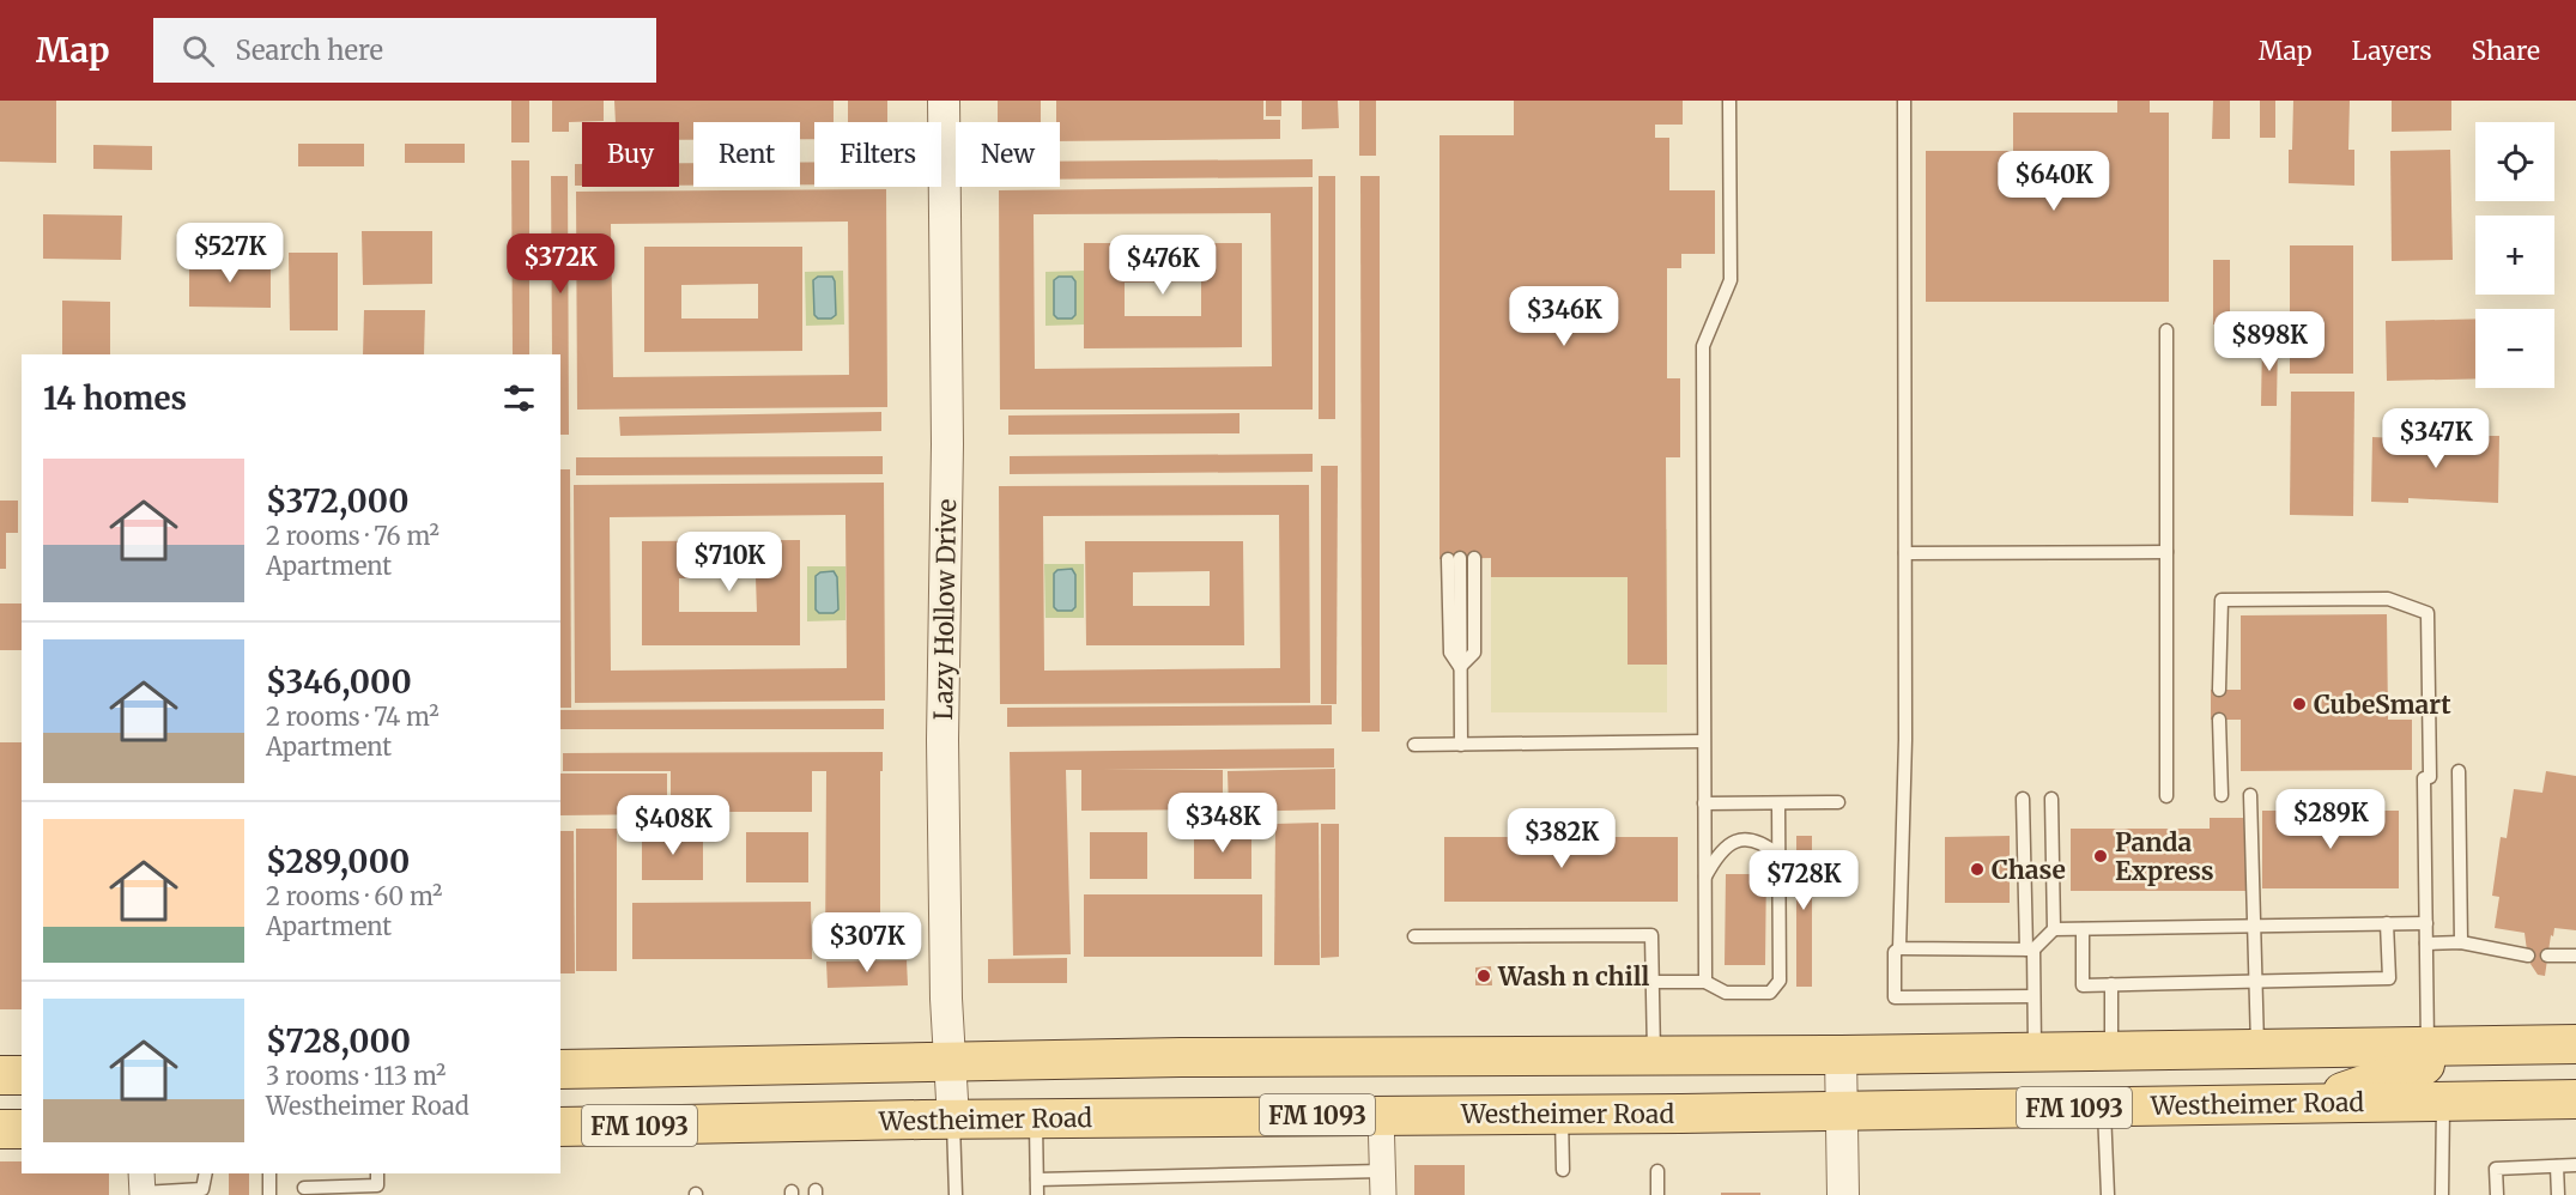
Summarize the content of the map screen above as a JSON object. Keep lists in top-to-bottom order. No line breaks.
{"streets":{"main road":["Westheimer Road","FM 1093"],"street":["Lazy Hollow Drive"]},"crossings":[["Lazy Hollow Drive","Westheimer Road"],["Lazy Hollow Drive","FM 1093"]],"places":["CubeSmart","Panda Express","Chase","Wash n chill"],"page":{"header":"Map","search":"Search here","nav":["Map","Layers","Share"],"map_buttons":["+","−"],"chip":["Buy","Rent","Filters","New"],"price":["$640K","$527K","$372K","$476K","$346K","$898K","$347K","$710K","$289K","$348K","$408K","$382K","$728K","$307K"],"heading":"14 homes","list":[{"name":"$372,000","note":"2 rooms · 76 m² · Apartment"},{"name":"$346,000","note":"2 rooms · 74 m² · Apartment"},{"name":"$289,000","note":"2 rooms · 60 m² · Apartment"},{"name":"$728,000","note":"3 rooms · 113 m² · Westheimer Road"}]}}
